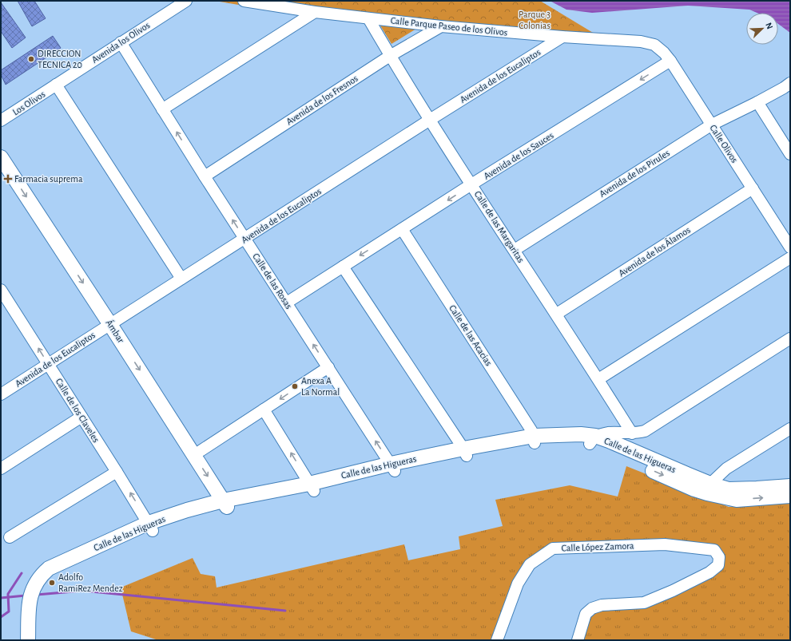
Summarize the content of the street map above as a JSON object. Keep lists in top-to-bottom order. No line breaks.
{"streets":{"main road":["Ámbar","Calle de las Higueras"],"street":["Calle Parque Paseo de los Olivos","Avenida los Olivos","Avenida de los Eucaliptos","Avenida de los Fresnos","Los Olivos","Calle Olivos","Avenida de los Sauces","Avenida de los Pirules","Calle de las Margaritas","Avenida de los Álamos","Calle de las Rosas","Calle de las Acacias","Calle de los Claveles","Calle López Zamora"]},"crossings":[["Calle Parque Paseo de los Olivos","Avenida de los Eucaliptos"],["Calle Parque Paseo de los Olivos","Avenida de los Fresnos"],["Calle Parque Paseo de los Olivos","Calle Olivos"],["Calle Parque Paseo de los Olivos","Calle de las Margaritas"],["Avenida los Olivos","Los Olivos"],["Avenida los Olivos","Calle de las Rosas"],["Avenida de los Eucaliptos","Calle de las Margaritas"],["Avenida de los Eucaliptos","Calle de las Rosas"],["Avenida de los Eucaliptos","Ámbar"],["Avenida de los Eucaliptos","Calle de los Claveles"],["Avenida de los Fresnos","Calle de las Margaritas"],["Avenida de los Fresnos","Calle de las Rosas"],["Calle Olivos","Avenida de los Sauces"],["Calle Olivos","Avenida de los Pirules"],["Calle Olivos","Avenida de los Álamos"],["Avenida de los Sauces","Calle de las Margaritas"],["Avenida de los Sauces","Calle de las Rosas"],["Avenida de los Sauces","Calle de las Acacias"],["Avenida de los Pirules","Calle de las Margaritas"],["Calle de las Margaritas","Avenida de los Álamos"],["Calle de las Rosas","Calle de las Higueras"],["Ámbar","Calle de las Higueras"],["Calle de las Acacias","Calle de las Higueras"],["Calle de los Claveles","Calle de las Higueras"]],"one_way":["Avenida de los Sauces","Ámbar","Calle de los Claveles"],"parks":["Parque 3 Colonias"],"places":{"other":["DIRECCION TECNICA 20","Anexa A La Normal","Adolfo RamiRez Mendez"],"health":["Farmacia suprema"]},"north":"top right"}
